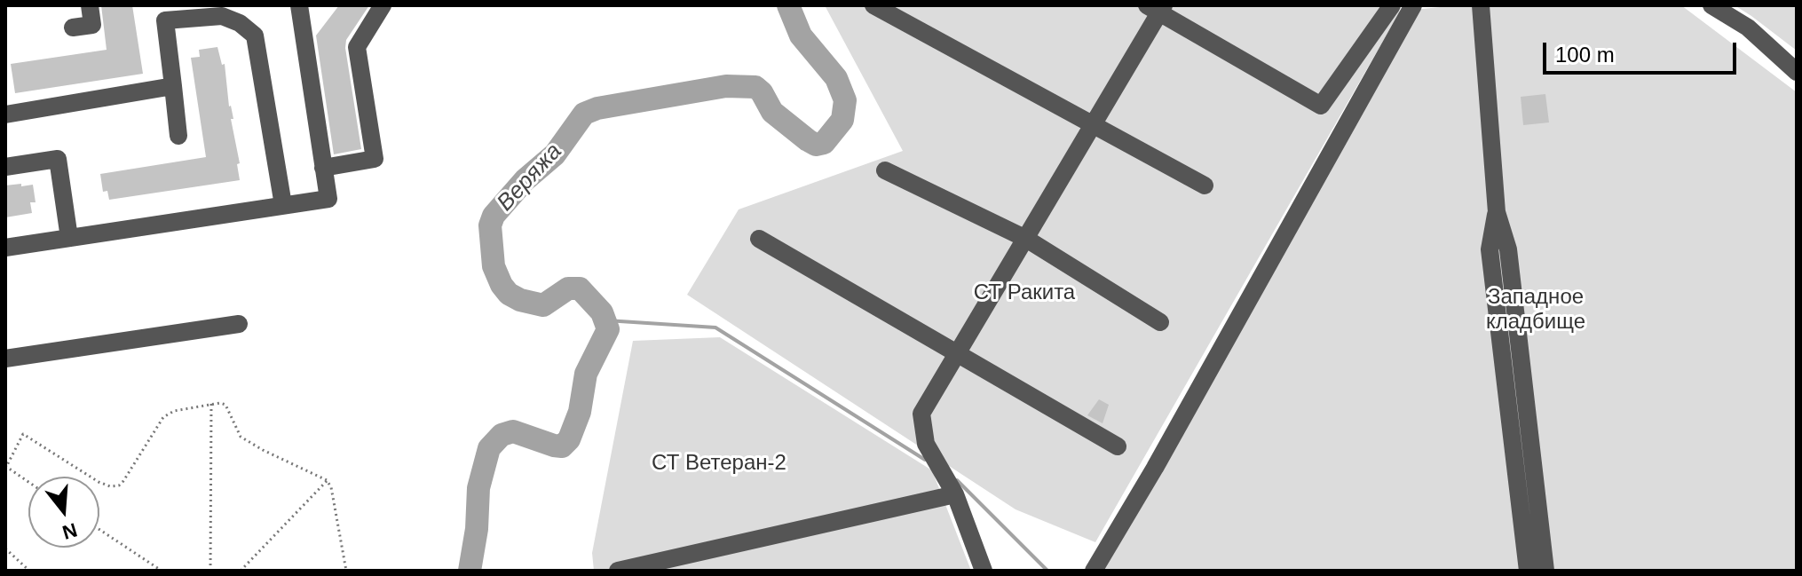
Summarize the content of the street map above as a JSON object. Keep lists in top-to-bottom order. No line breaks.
{"water":["Веряжа"],"parks":["СТ Ракита","Западное кладбище","СТ Ветеран-2"],"scale_bar":"100 m","north":"bottom"}
